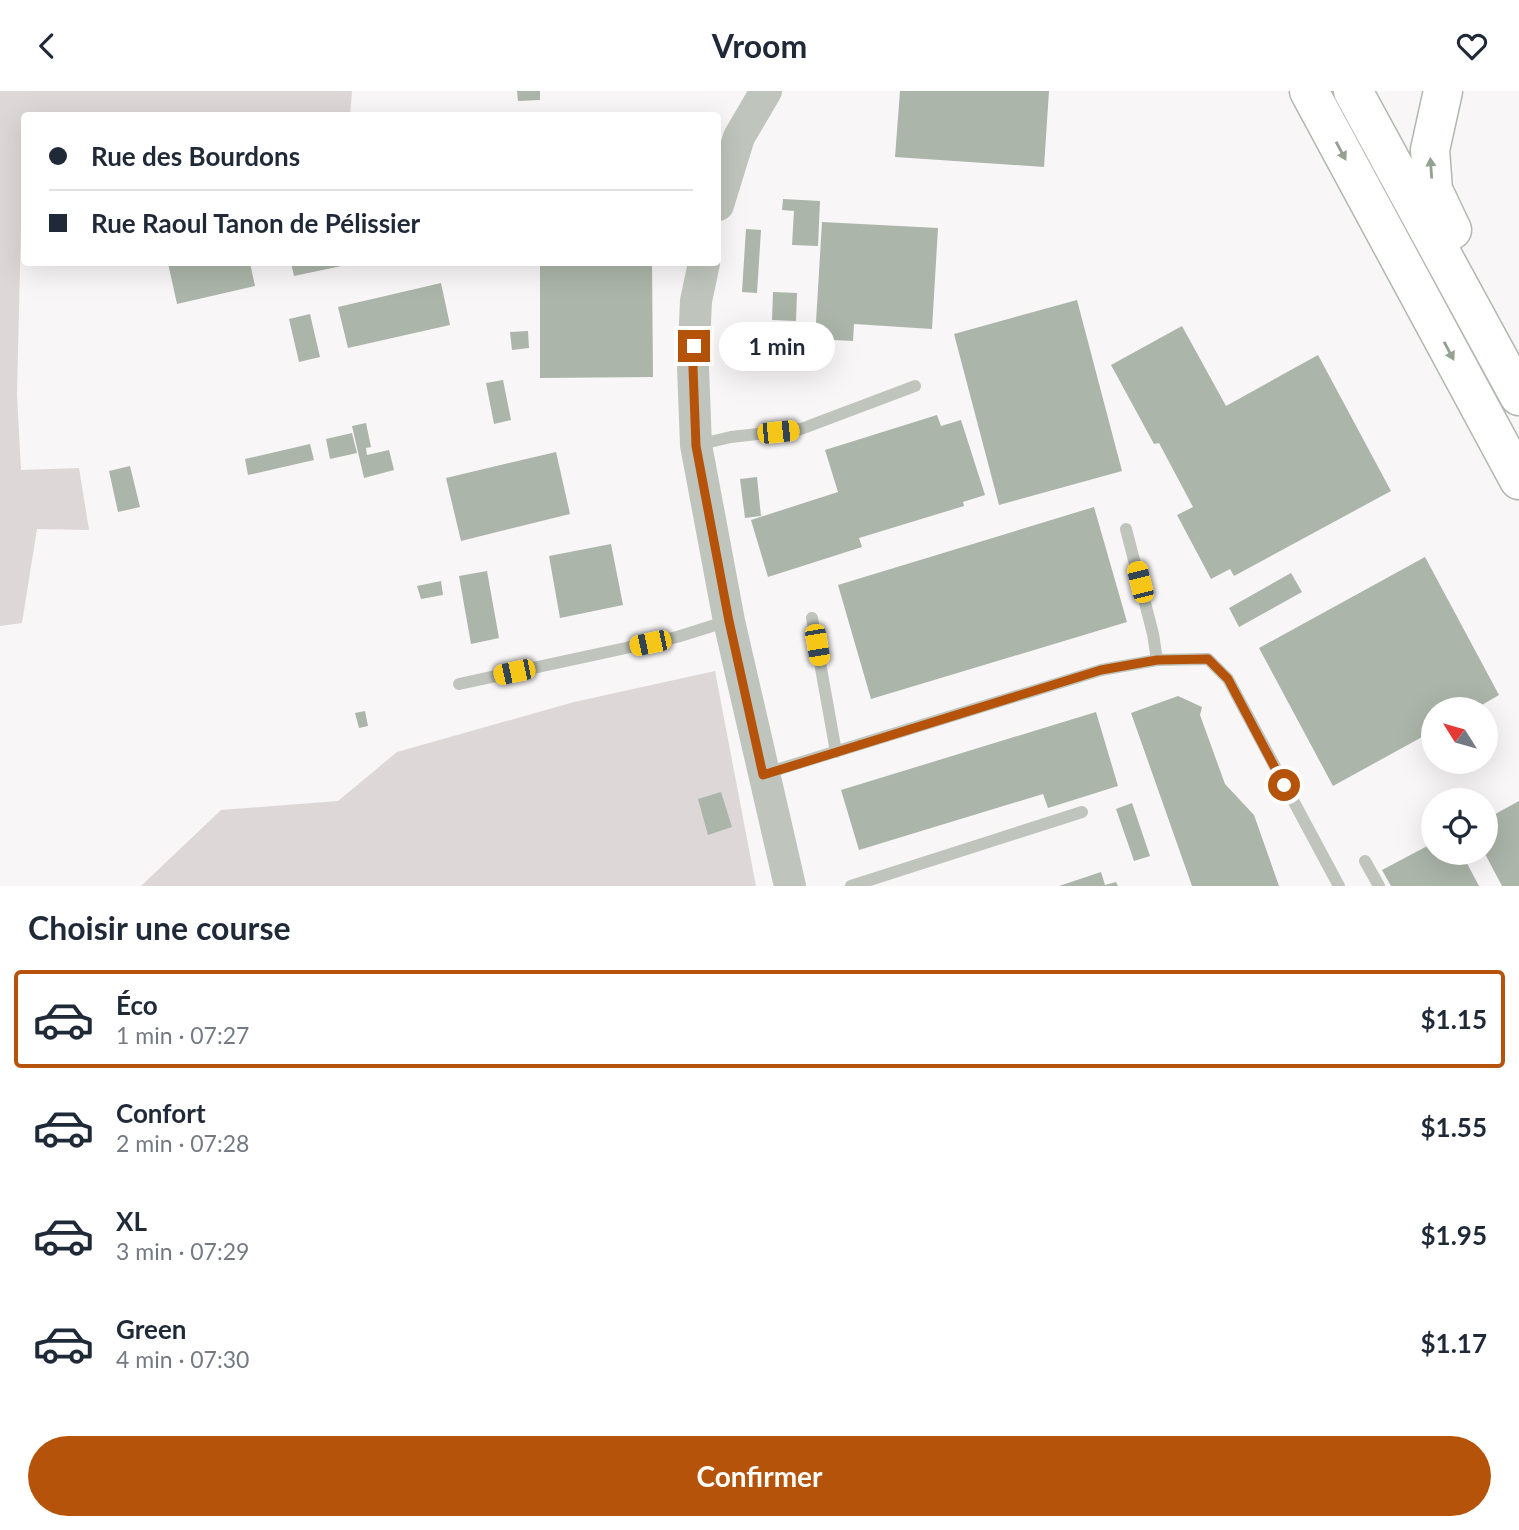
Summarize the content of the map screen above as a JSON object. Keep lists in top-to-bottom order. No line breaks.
{"north":"top left","page":{"header":"Vroom","banner":["Rue des Bourdons","Rue Raoul Tanon de Pélissier"],"bubble":"1 min","heading":"Choisir une course","list":[{"name":"Éco","note":"1 min · 07:27","value":"$1.15"},{"name":"Confort","note":"2 min · 07:28","value":"$1.55"},{"name":"XL","note":"3 min · 07:29","value":"$1.95"},{"name":"Green","note":"4 min · 07:30","value":"$1.17"}],"buttons":"Confirmer"}}
